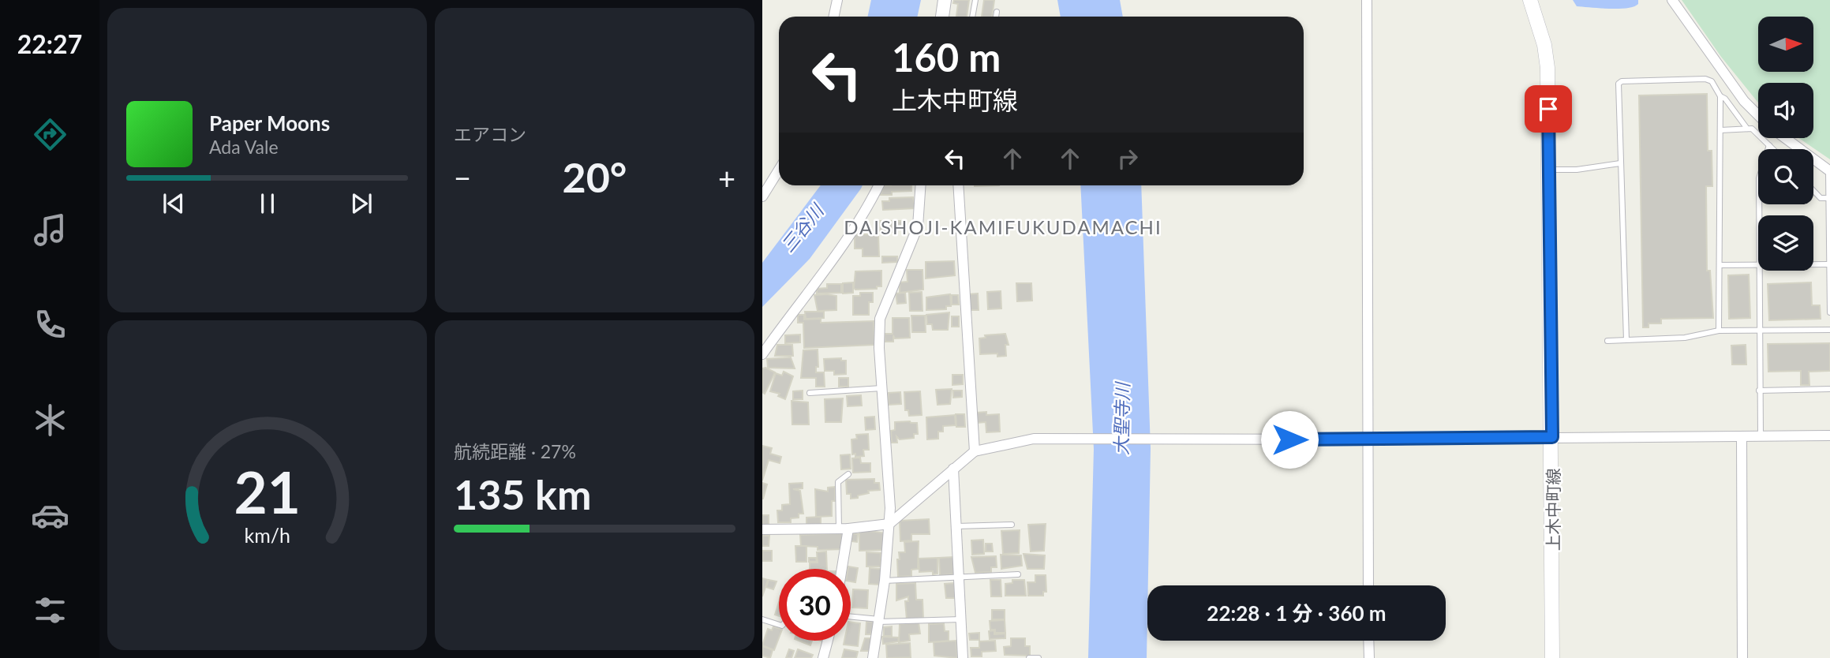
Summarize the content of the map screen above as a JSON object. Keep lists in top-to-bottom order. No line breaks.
{"streets":{"main road":["上木中町線"]},"districts":["DAISHOJI-KAMIFUKUDAMACHI"],"water":["三谷川","大聖寺川"],"north":"right","page":{"tabs":"22:27","tile":["エアコン",["航続距離 · 27%","135 km"]],"turn":["160 m","上木中町線"],"song":["Paper Moons","Ada Vale"],"heat":["−","20°","+"],"limit":"30","trip":"22:28 · 1 分 · 360 m","gauge":["21","km/h"]}}
